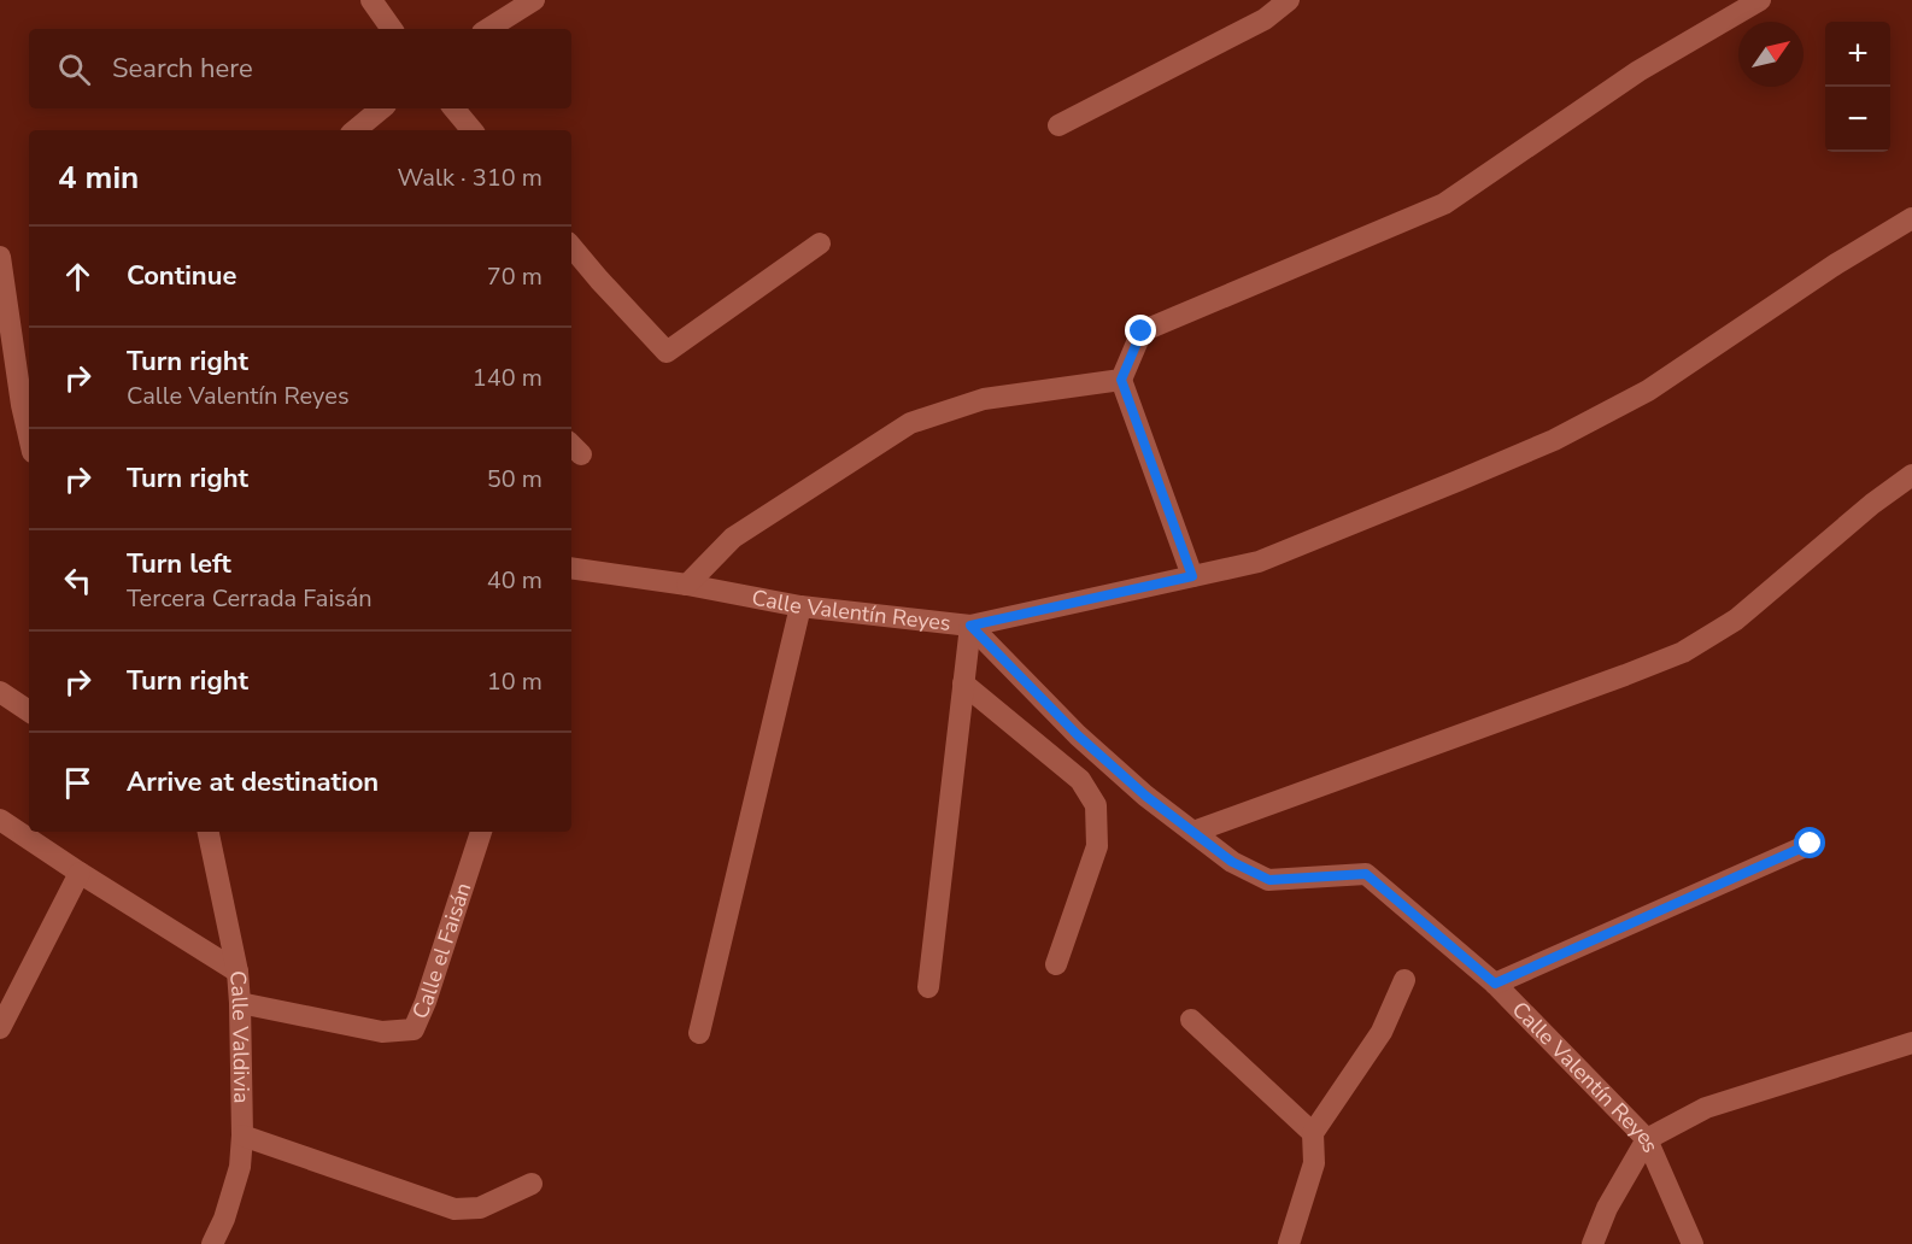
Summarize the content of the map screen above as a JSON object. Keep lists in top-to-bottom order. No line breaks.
{"streets":{"street":["Calle Valentín Reyes","Calle el Faisán","Calle Valdivia"]},"crossings":[["Calle el Faisán","Calle Valdivia"]],"north":"top right","page":{"map_buttons":["+","−"],"search":"Search here","heading":["4 min","Walk · 310 m"],"list":[["Continue","70 m"],["Turn right","Calle Valentín Reyes","140 m"],["Turn right","50 m"],["Turn left","Tercera Cerrada Faisán","40 m"],["Turn right","10 m"],"Arrive at destination"]}}
